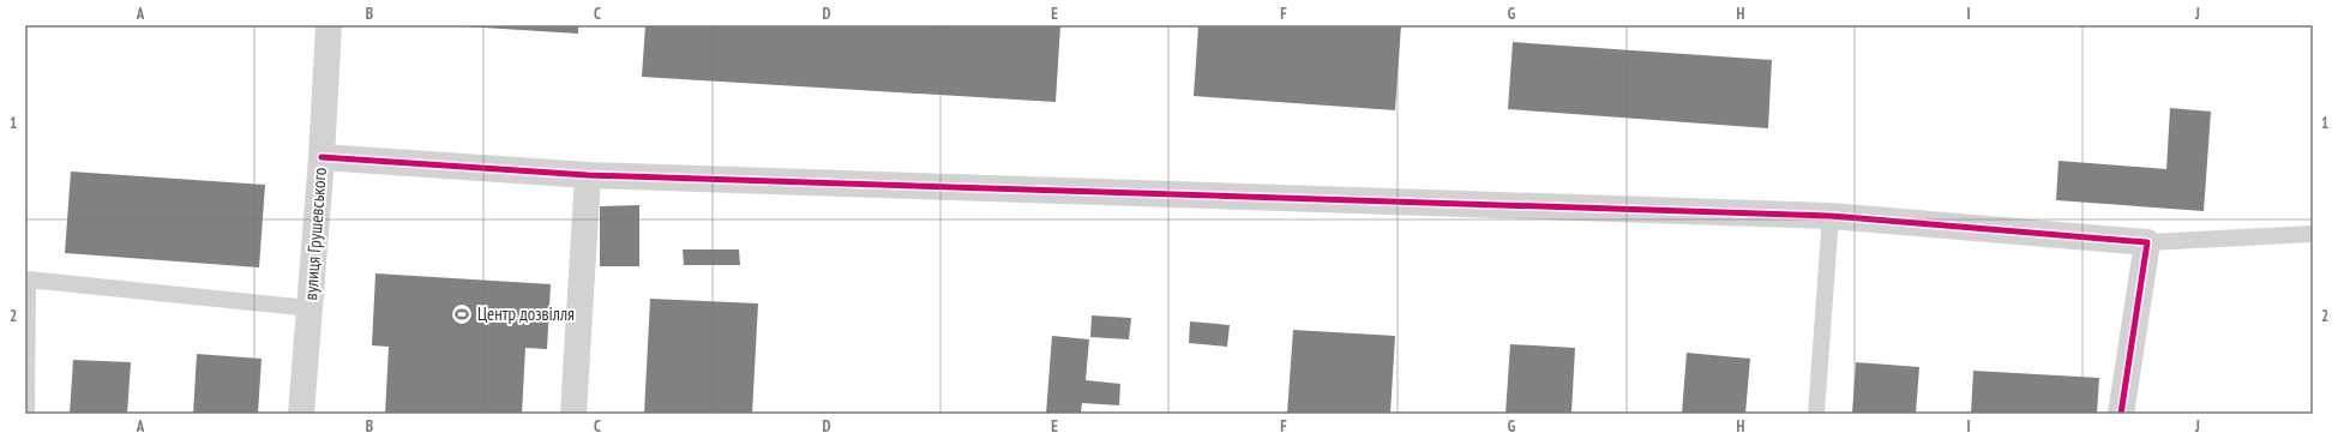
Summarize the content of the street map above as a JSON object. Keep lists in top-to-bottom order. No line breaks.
{"streets":{"street":["вулиця Грушевського"]},"places":{"sports":["Центр дозвілля"]},"grid":{"columns":["A","B","C","D","E","F","G","H","I","J"],"rows":["1","2"]}}
